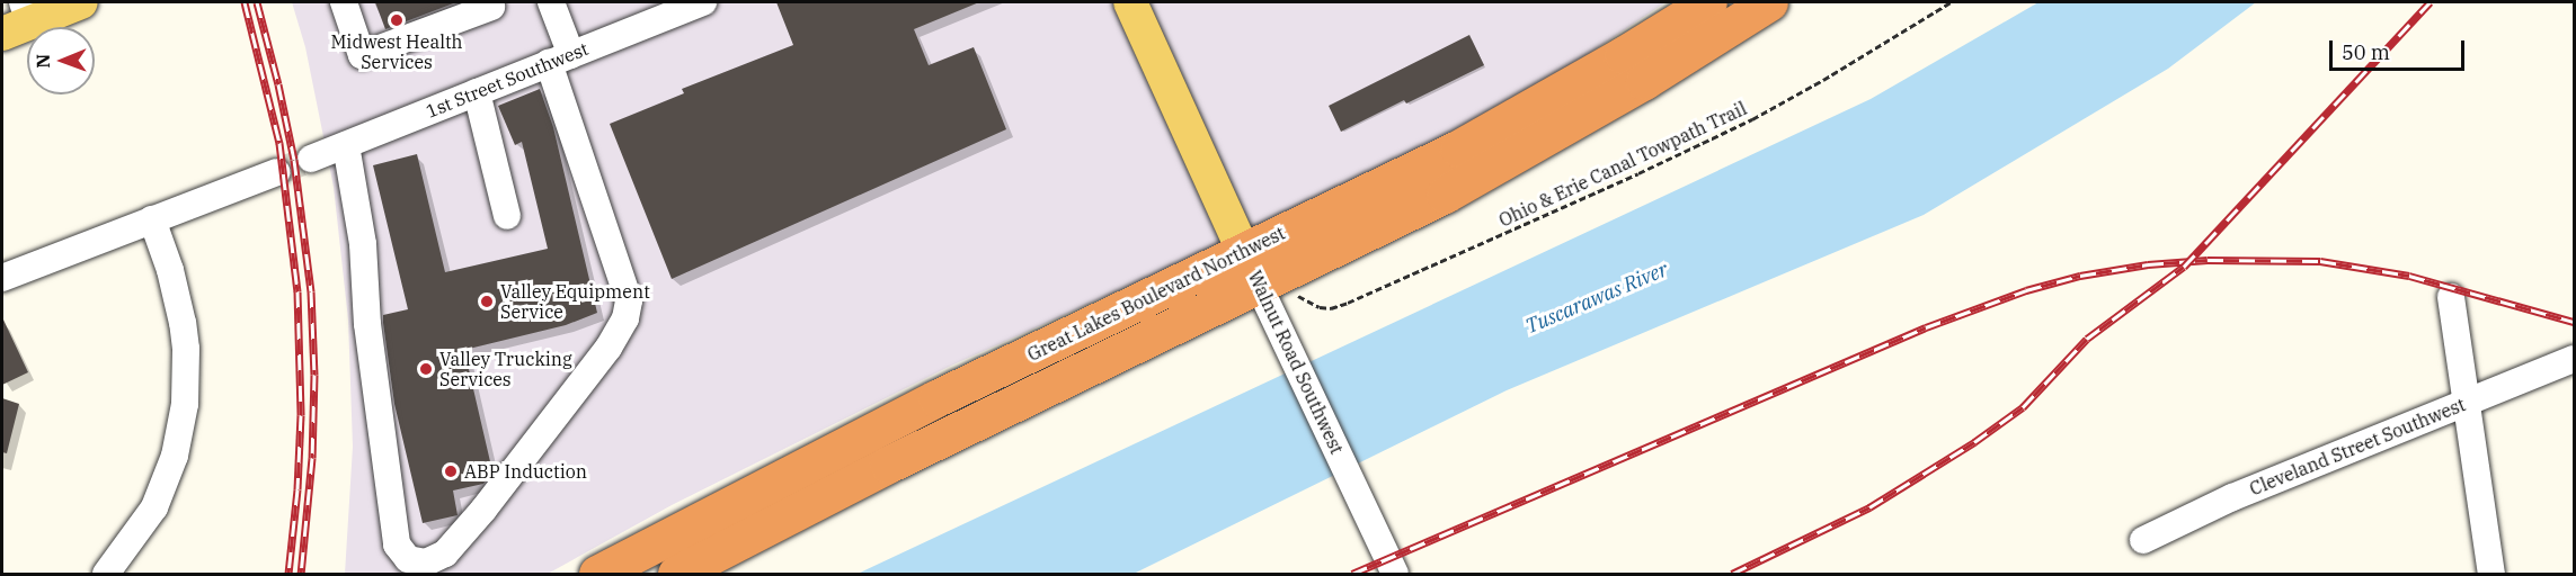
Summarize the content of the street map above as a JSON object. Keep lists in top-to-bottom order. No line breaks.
{"streets":{"highway":["Great Lakes Boulevard Northwest"],"main road":["Walnut Road Southwest"],"street":["1st Street Southwest","Cleveland Street Southwest"],"path":["Ohio & Erie Canal Towpath Trail"]},"crossings":[["Ohio & Erie Canal Towpath Trail","Great Lakes Boulevard Northwest"],["Ohio & Erie Canal Towpath Trail","Walnut Road Southwest"],["Great Lakes Boulevard Northwest","Walnut Road Southwest"]],"water":["Tuscarawas River"],"places":["Midwest Health Services","Valley Equipment Service","Valley Trucking Services","ABP Induction"],"scale_bar":"50 m","north":"left"}
